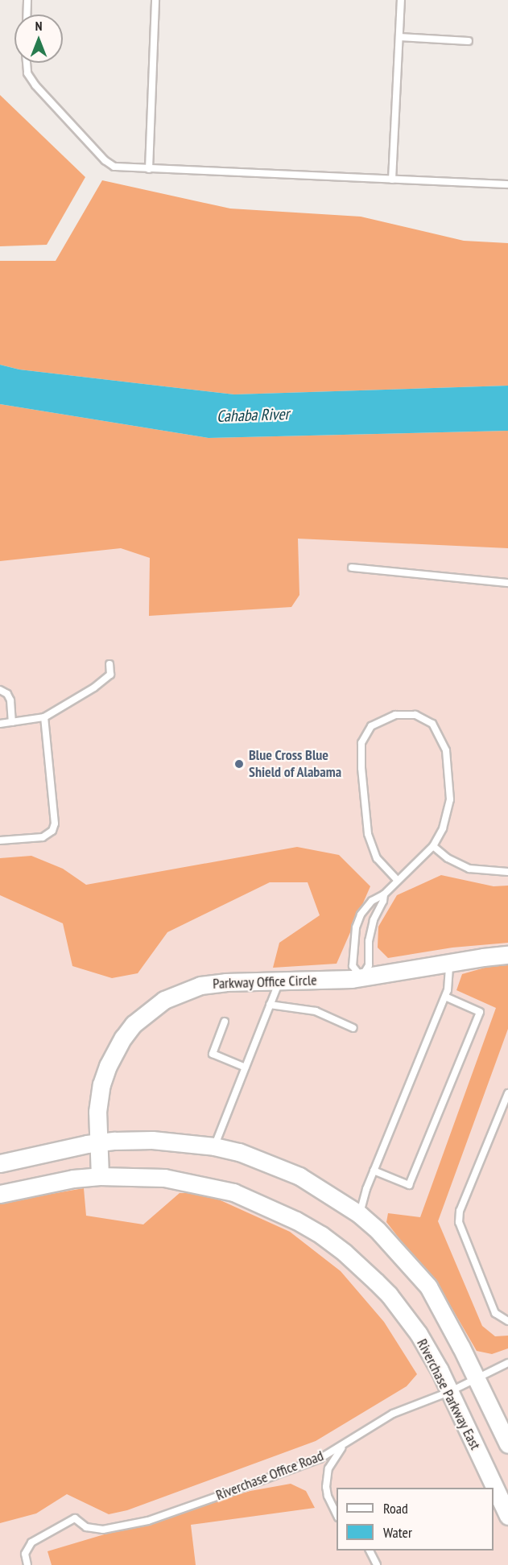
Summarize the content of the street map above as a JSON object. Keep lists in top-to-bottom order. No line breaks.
{"streets":{"street":["Parkway Office Circle","Riverchase Parkway East"],"lane":["Riverchase Office Road"]},"crossings":[["Parkway Office Circle","Riverchase Parkway East"],["Riverchase Parkway East","Riverchase Office Road"]],"water":["Cahaba River"],"places":["Blue Cross Blue Shield of Alabama"],"legend":["Road","Water"],"north":"top"}
